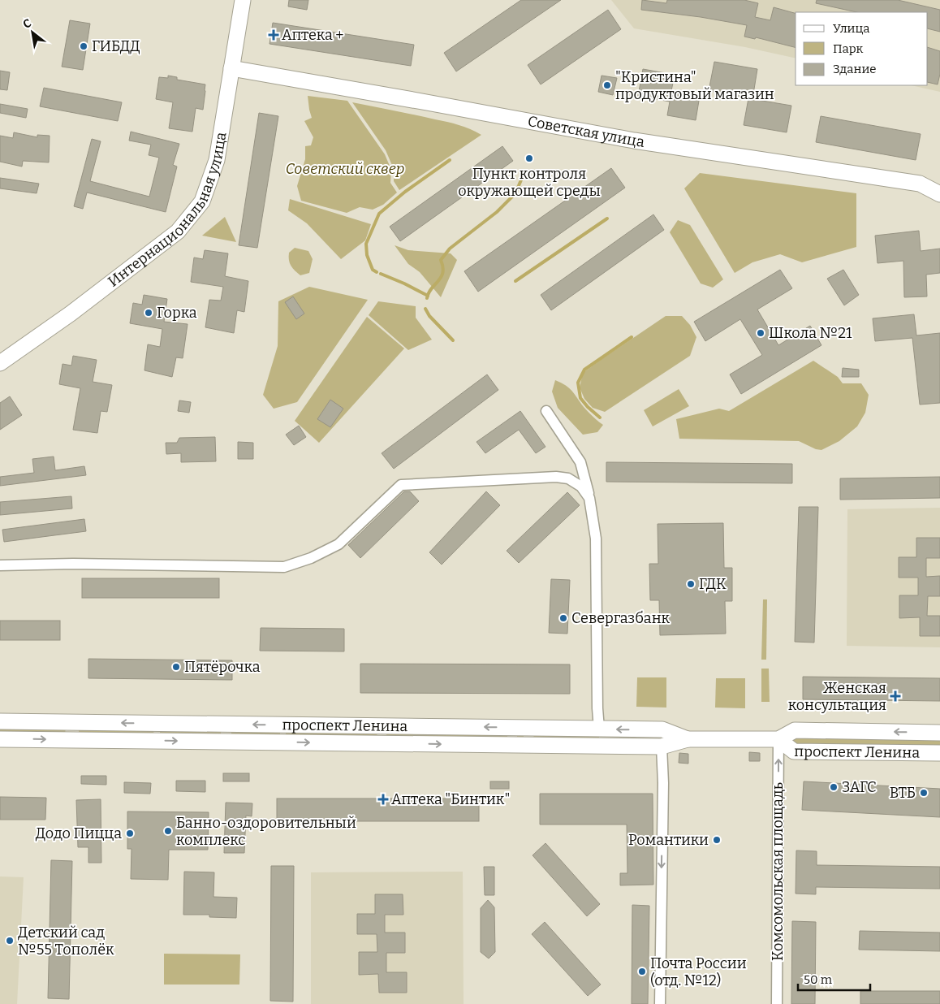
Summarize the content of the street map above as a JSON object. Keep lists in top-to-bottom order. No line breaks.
{"streets":{"main road":["Советская улица","Интернациональная улица","проспект Ленина"],"street":["Комсомольская площадь"]},"crossings":[["Советская улица","Интернациональная улица"],["проспект Ленина","Комсомольская площадь"]],"one_way":["Комсомольская площадь"],"parks":["Советский сквер"],"places":{"health":["Аптека +","Женская консультация","Аптека \"Бинтик\""],"other":["ГИБДД","\"Кристина\" продуктовый магазин","Пункт контроля окружающей среды","Горка","Школа №21","ГДК","Севергазбанк","Пятёрочка","ЗАГС","ВТБ","Банно-оздоровительный комплекс","Додо Пицца","Романтики","Детский сад №55 Тополёк","Почта России (отд. №12)"]},"legend":["Улица","Парк","Здание"],"scale_bar":"50 m","north":"top left"}
